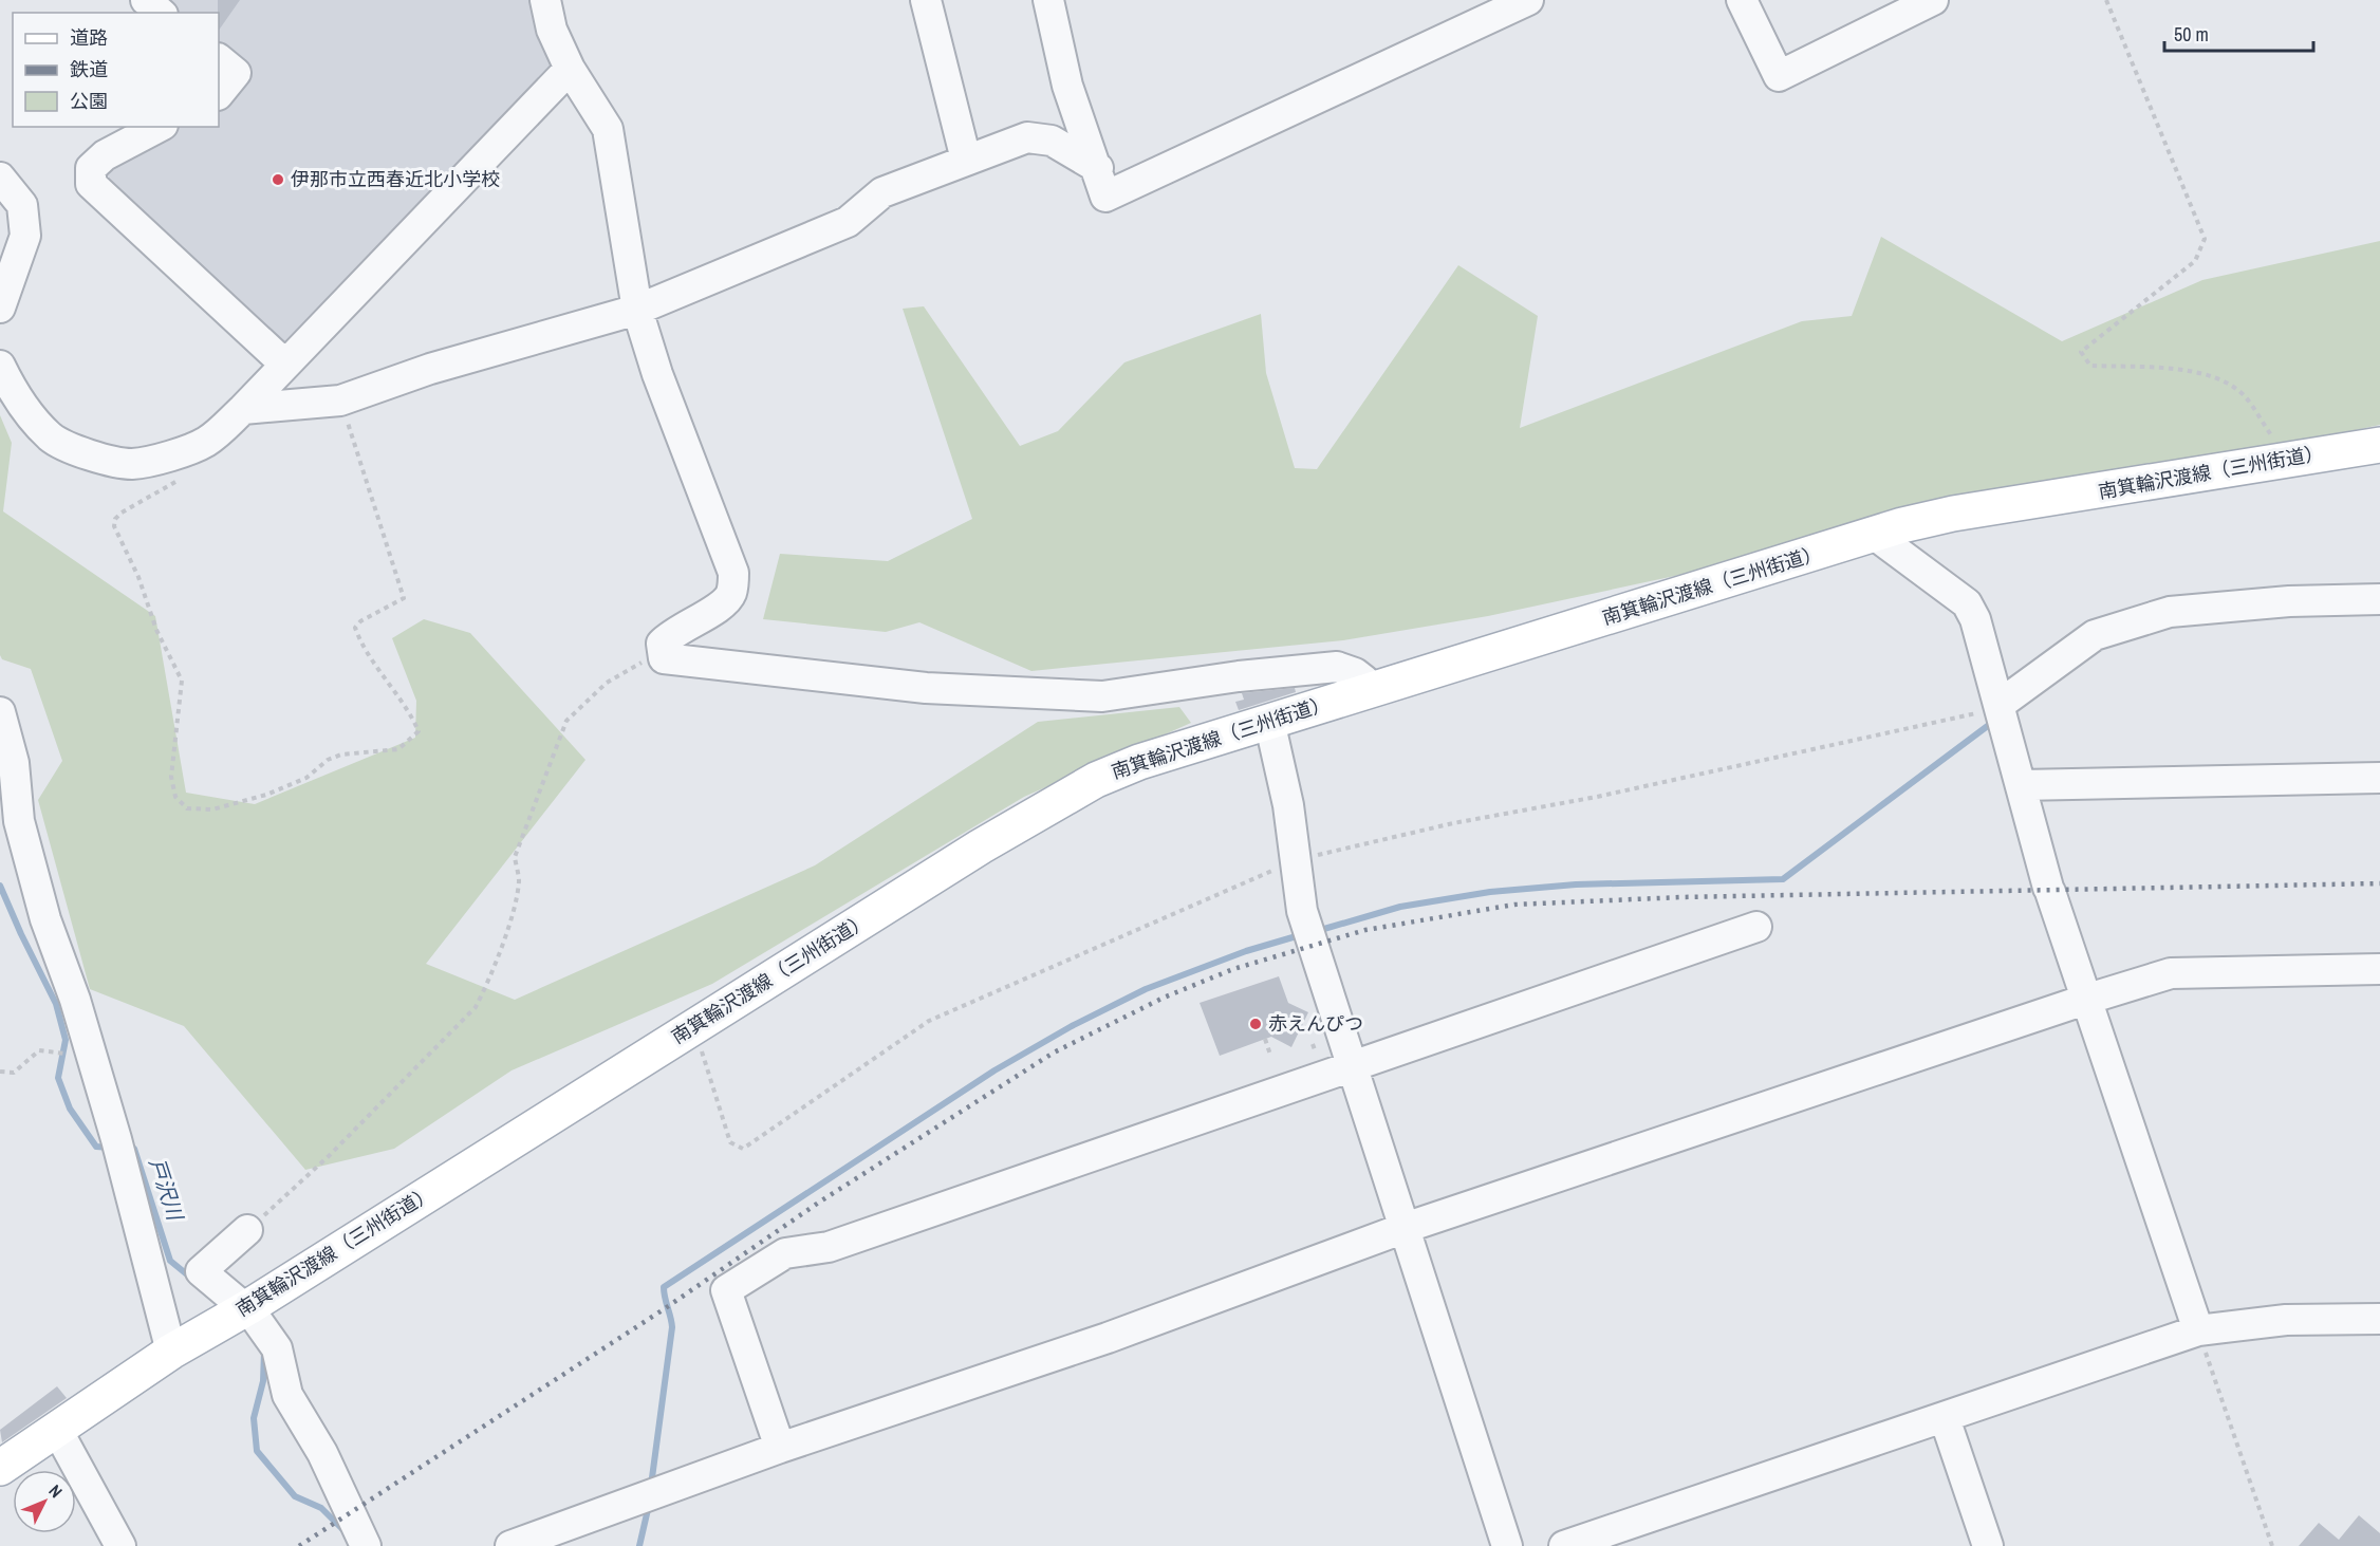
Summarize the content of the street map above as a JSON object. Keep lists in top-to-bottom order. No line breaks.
{"streets":{"main road":["南箕輪沢渡線（三州街道）"]},"water":["戸沢川"],"places":["伊那市立西春近北小学校","赤えんぴつ"],"legend":["道路","鉄道","公園"],"scale_bar":"50 m","north":"top right"}
